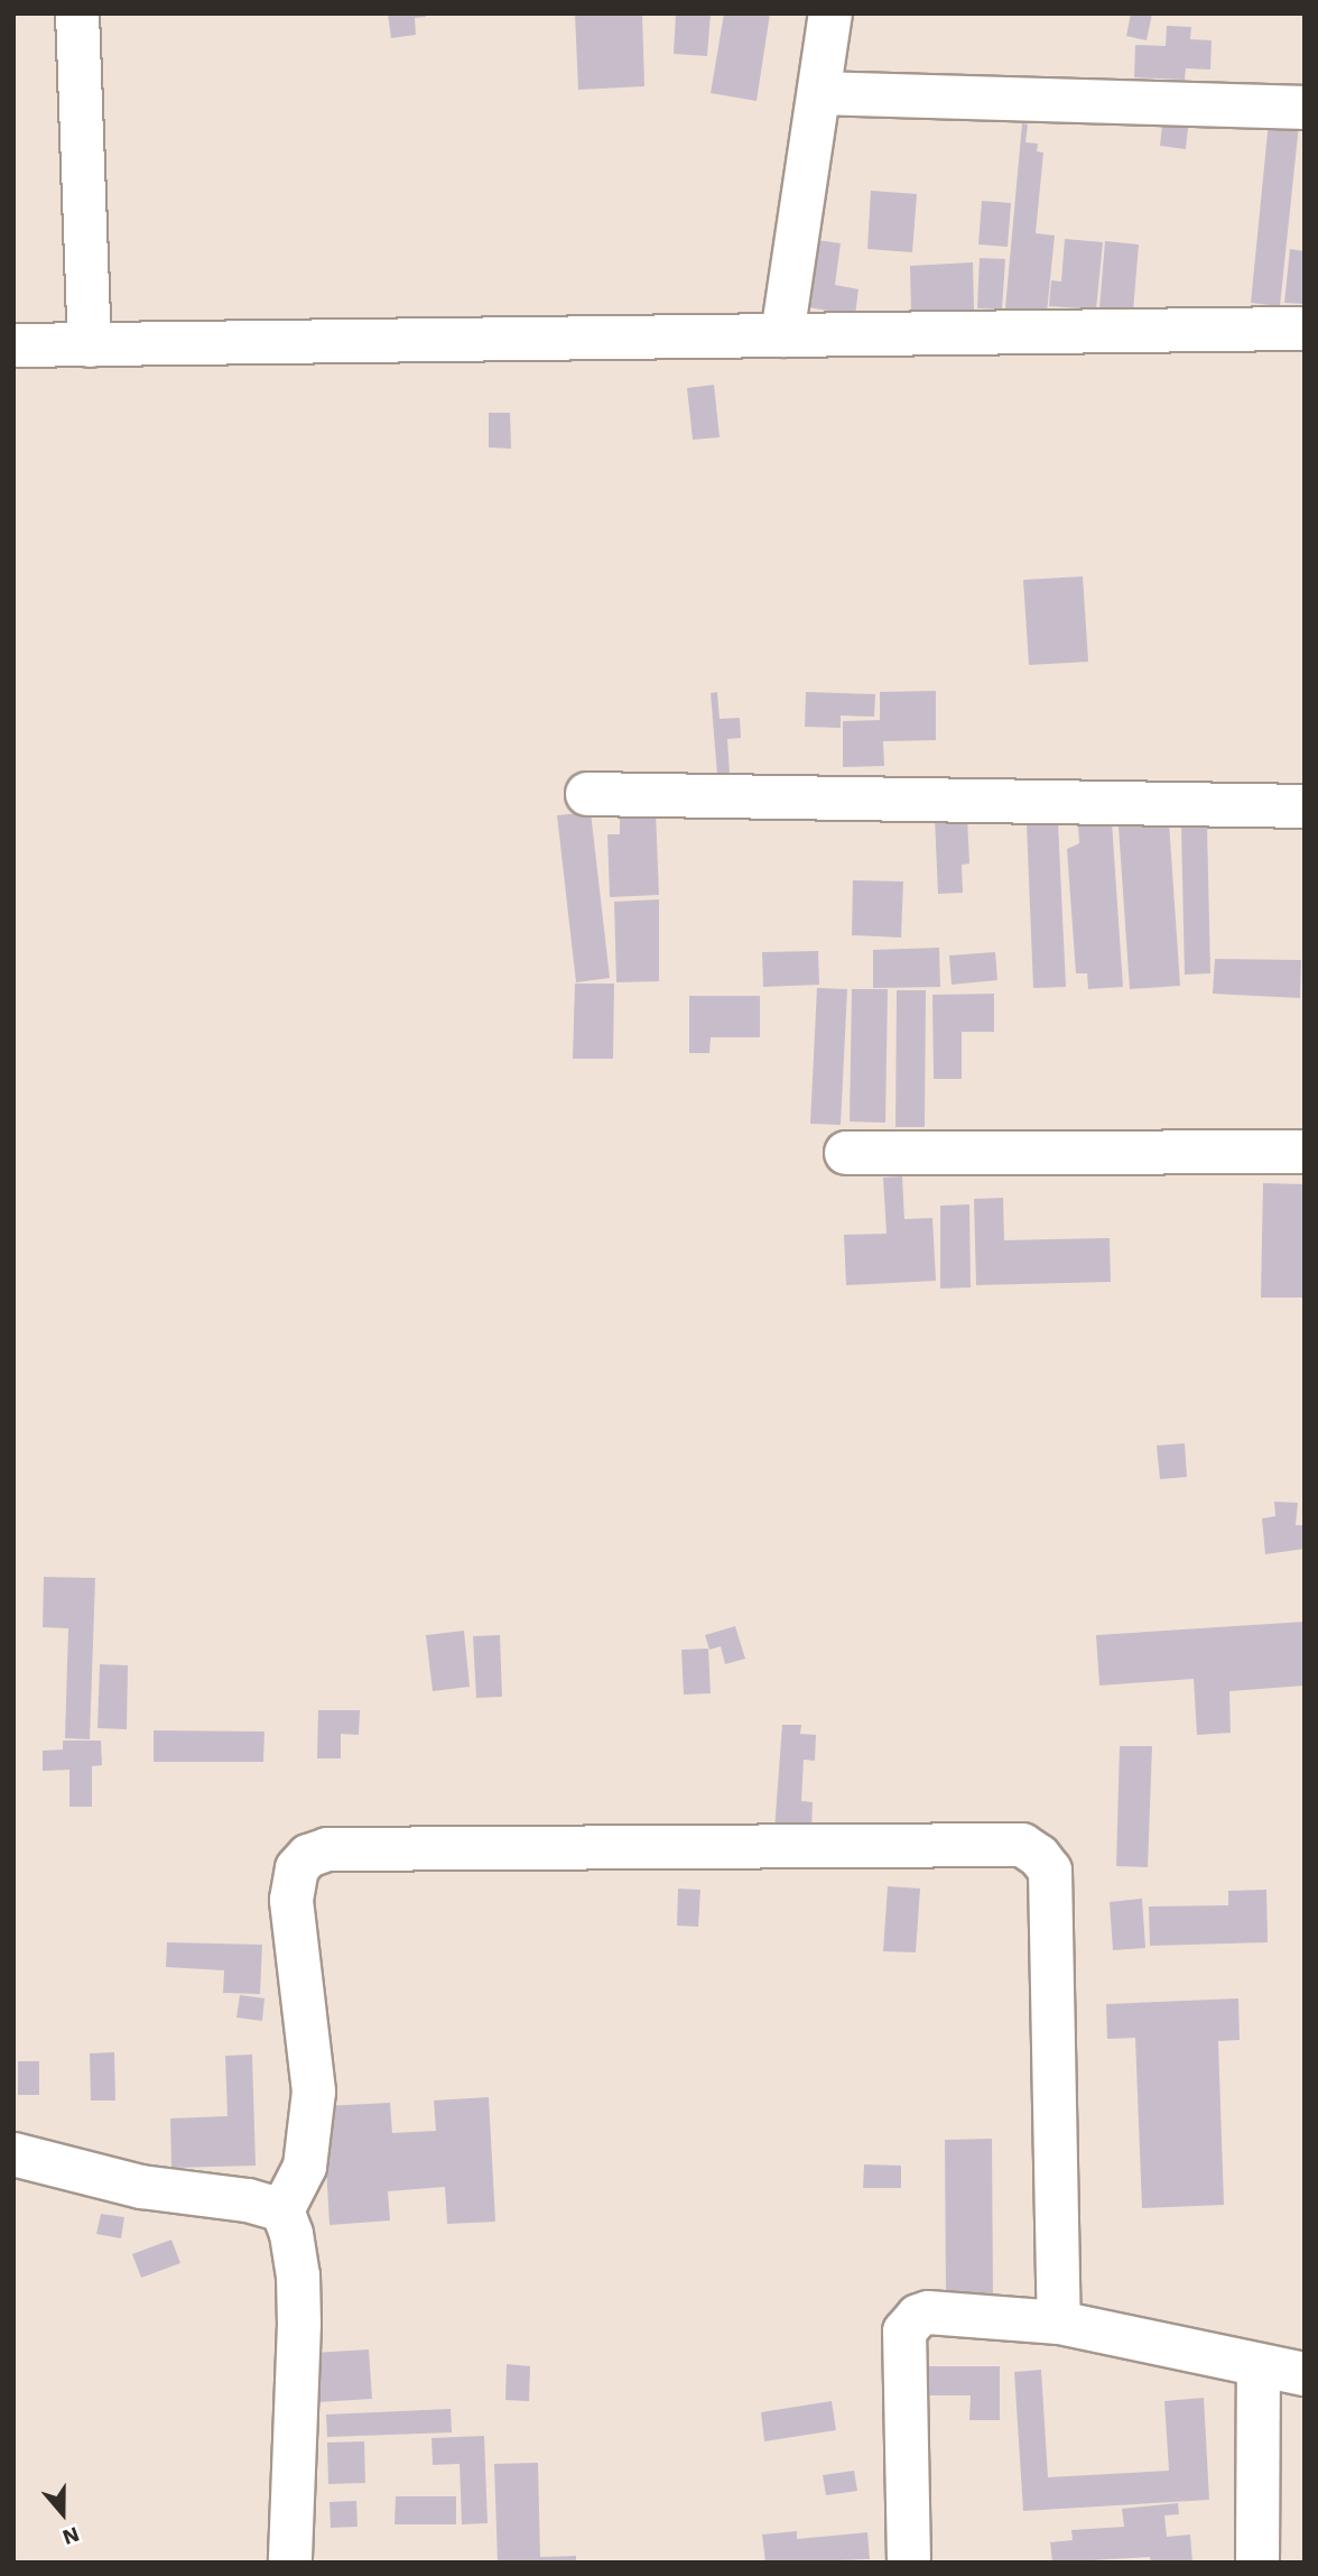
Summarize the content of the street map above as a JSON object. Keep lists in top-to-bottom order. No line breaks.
{"north":"bottom"}
